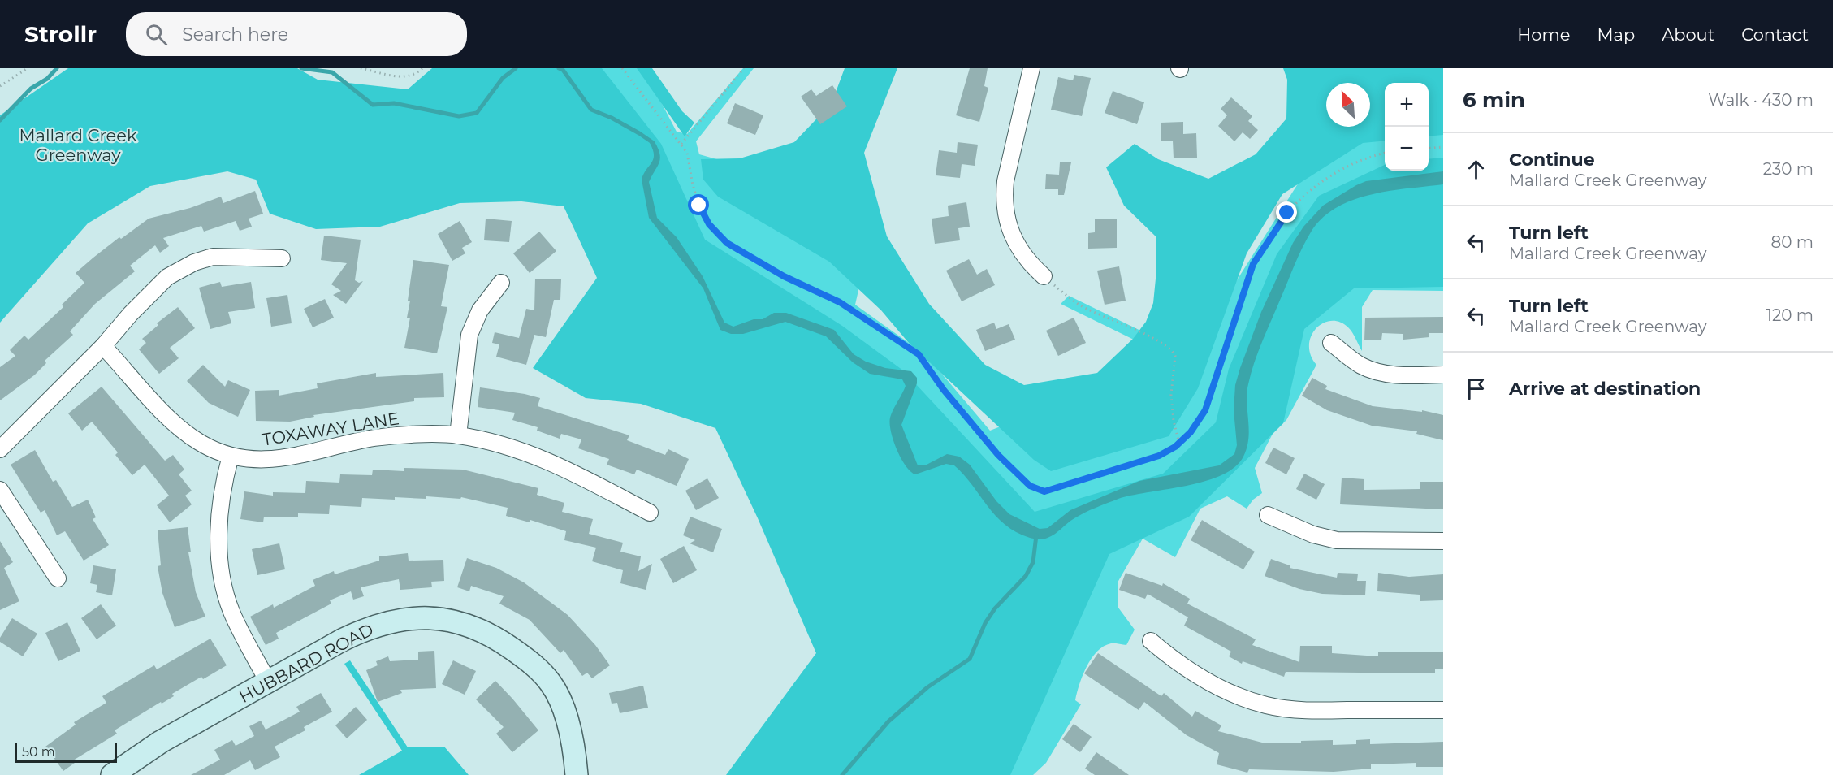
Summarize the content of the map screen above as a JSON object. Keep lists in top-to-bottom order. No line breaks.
{"streets":{"main road":["HUBBARD ROAD"],"street":["TOXAWAY LANE"]},"parks":["Mallard Creek Greenway"],"scale_bar":"50 m","north":"top left","page":{"header":"Strollr","search":"Search here","nav":["Home","Map","About","Contact"],"heading":["6 min","Walk · 430 m"],"map_buttons":["+","−"],"list":[["Continue","Mallard Creek Greenway","230 m"],["Turn left","Mallard Creek Greenway","80 m"],["Turn left","Mallard Creek Greenway","120 m"],"Arrive at destination"],"scale":"50 m"}}
